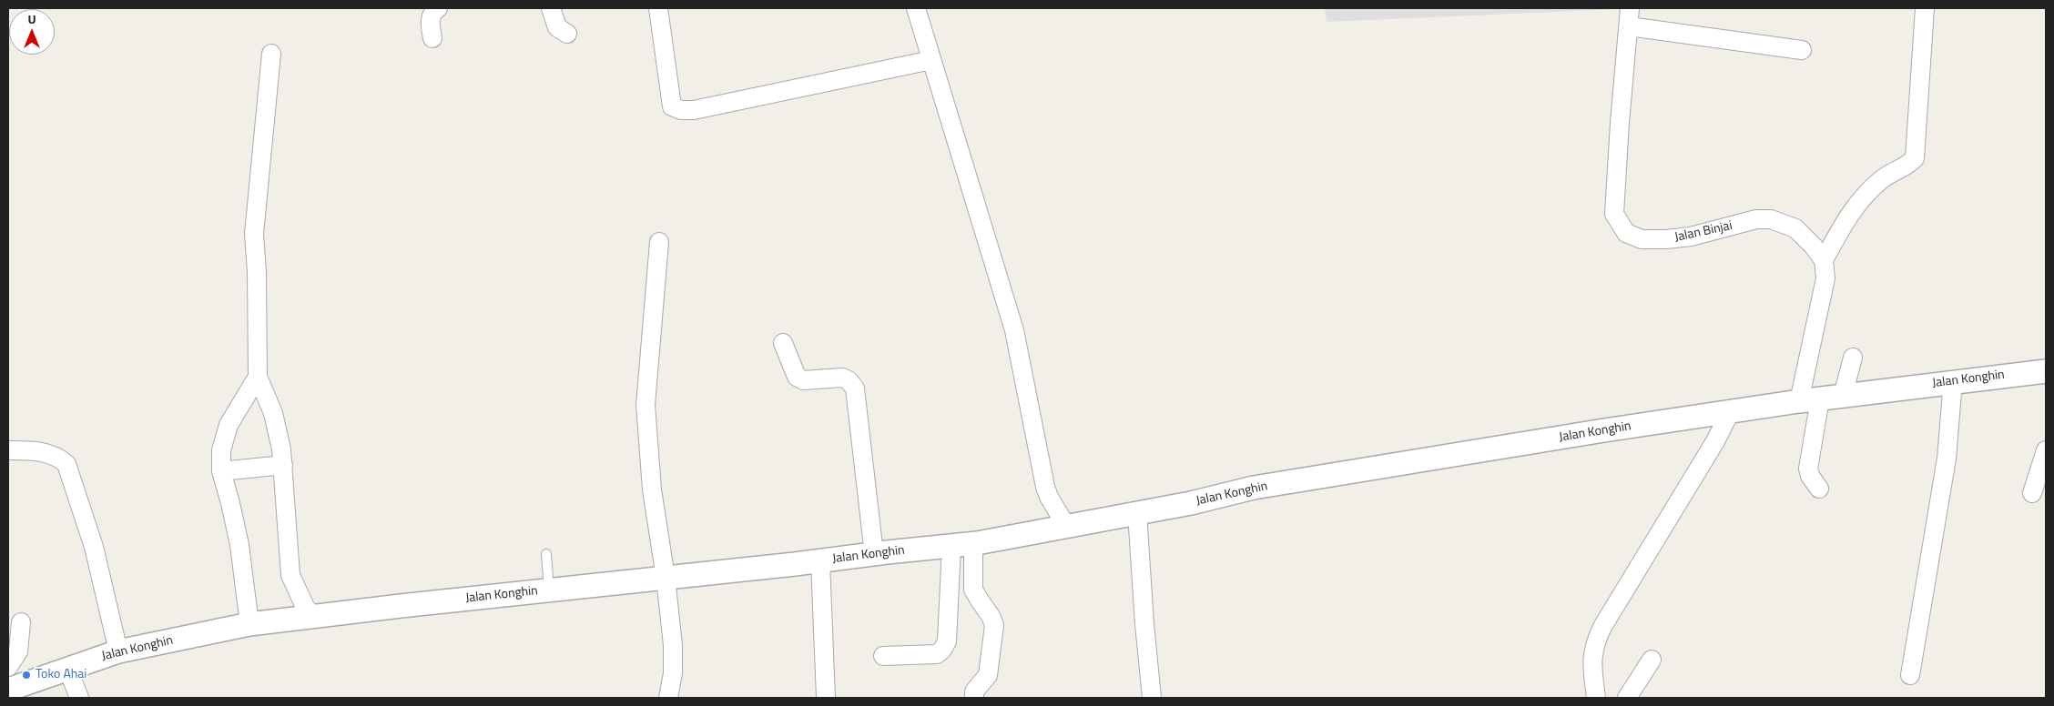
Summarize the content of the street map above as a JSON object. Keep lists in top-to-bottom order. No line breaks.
{"streets":{"street":["Jalan Binjai","Jalan Konghin"]},"places":["Toko Ahai"],"north":"top"}
